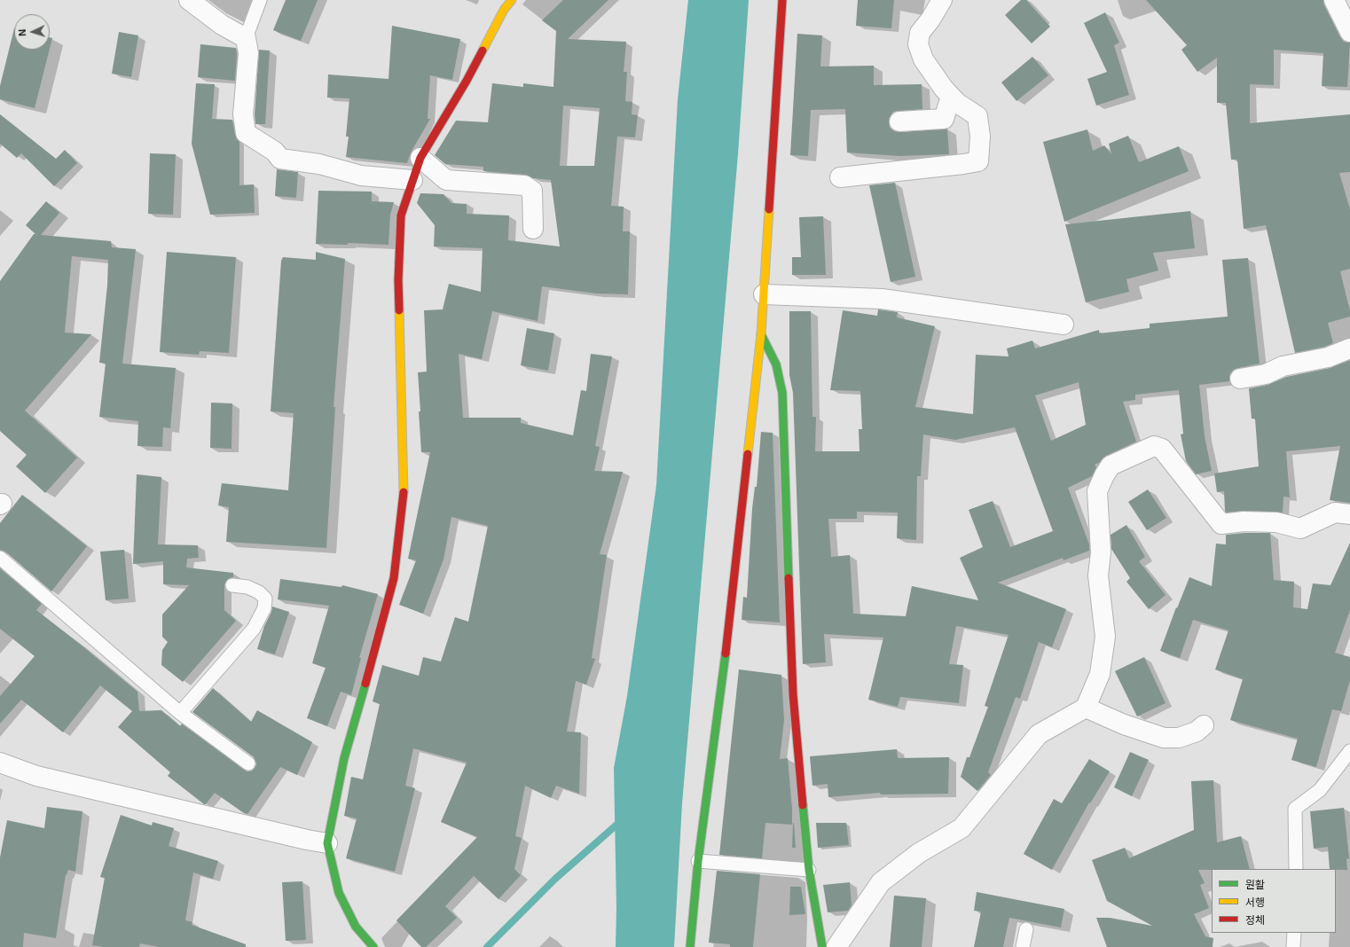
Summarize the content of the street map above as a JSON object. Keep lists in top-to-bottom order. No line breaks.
{"legend":["원활","서행","정체"],"north":"left"}
